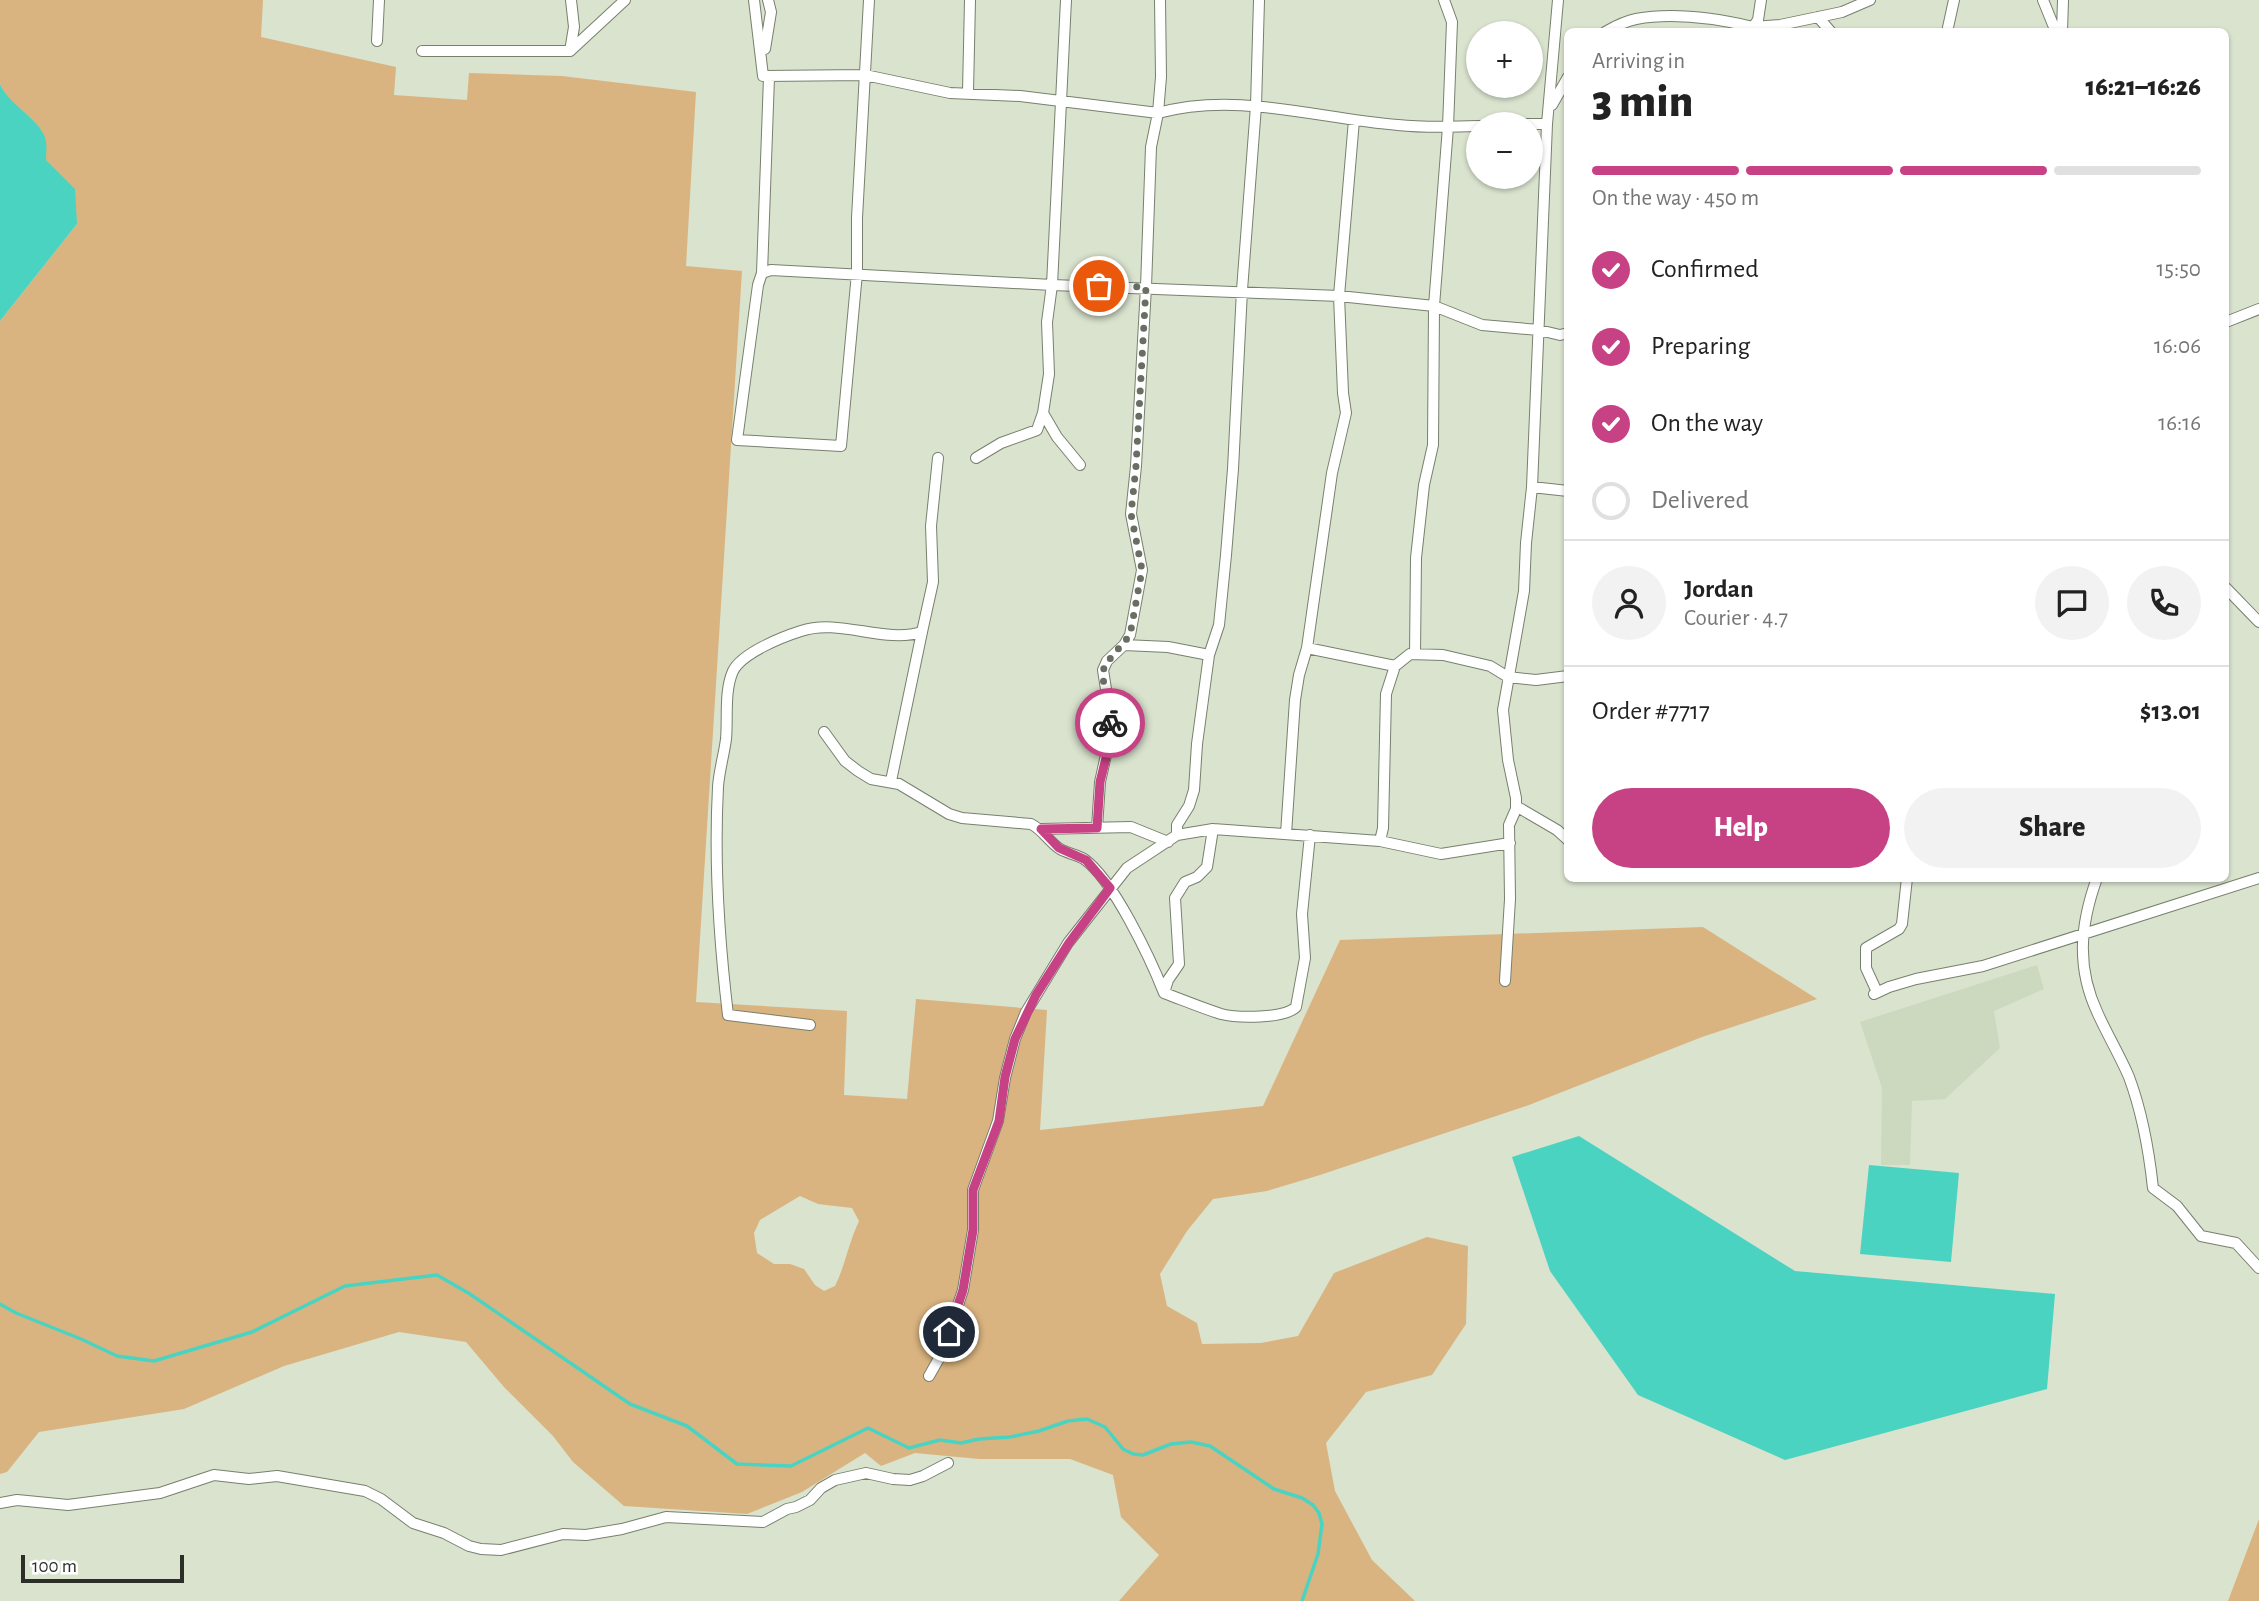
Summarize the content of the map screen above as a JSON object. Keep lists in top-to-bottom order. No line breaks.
{"scale_bar":"100 m","page":{"map_buttons":["+","−"],"heading":["3 min","Arriving in","16:21–16:26"],"panel":["Jordan","Courier · 4.7","Order #7717","$13.01"],"bar":"On the way · 450 m","list":[["Confirmed","15:50"],["Preparing","16:06"],["On the way","16:16"],"Delivered"],"buttons":["Help","Share"],"scale":"100 m"}}
